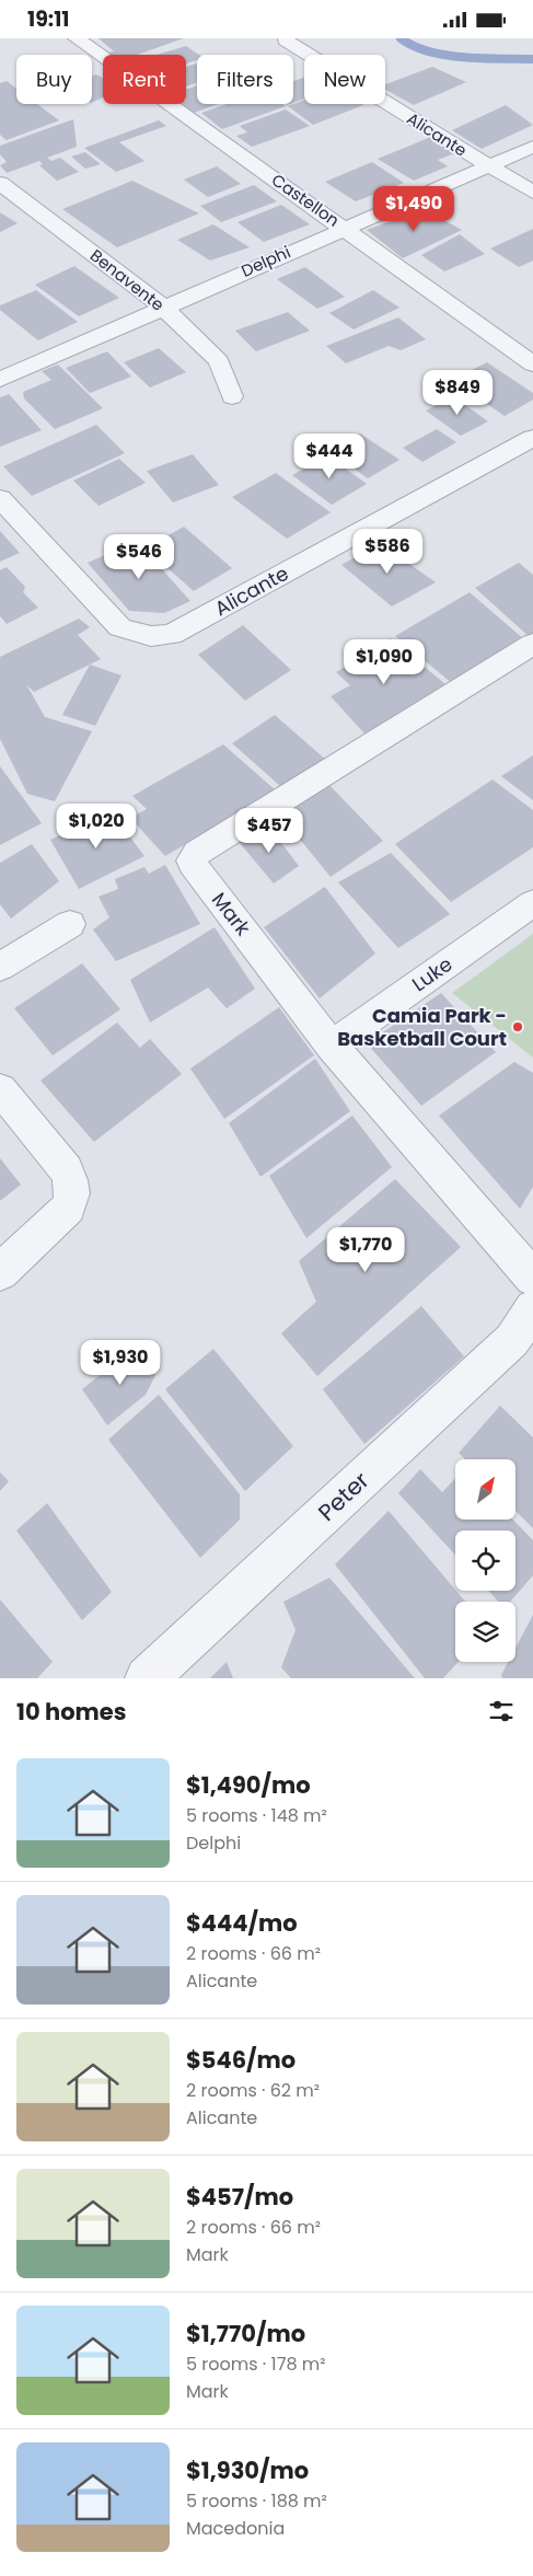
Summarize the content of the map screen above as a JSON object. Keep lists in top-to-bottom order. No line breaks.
{"streets":{"street":["Alicante","Castellon","Delphi","Benavente","Mark","Luke","Peter"]},"crossings":[["Alicante","Delphi"],["Castellon","Delphi"],["Delphi","Benavente"],["Mark","Luke"]],"places":["Camia Park - Basketball Court"],"north":"top right","page":{"status":"19:11","chip":["Buy","Rent","Filters","New"],"price":["$1,490","$849","$444","$586","$546","$1,090","$1,020","$457","$1,770","$1,930"],"heading":"10 homes","list":[{"name":"$1,490/mo","note":"5 rooms · 148 m² · Delphi"},{"name":"$444/mo","note":"2 rooms · 66 m² · Alicante"},{"name":"$546/mo","note":"2 rooms · 62 m² · Alicante"},{"name":"$457/mo","note":"2 rooms · 66 m² · Mark"},{"name":"$1,770/mo","note":"5 rooms · 178 m² · Mark"},{"name":"$1,930/mo","note":"5 rooms · 188 m² · Macedonia"}]}}
